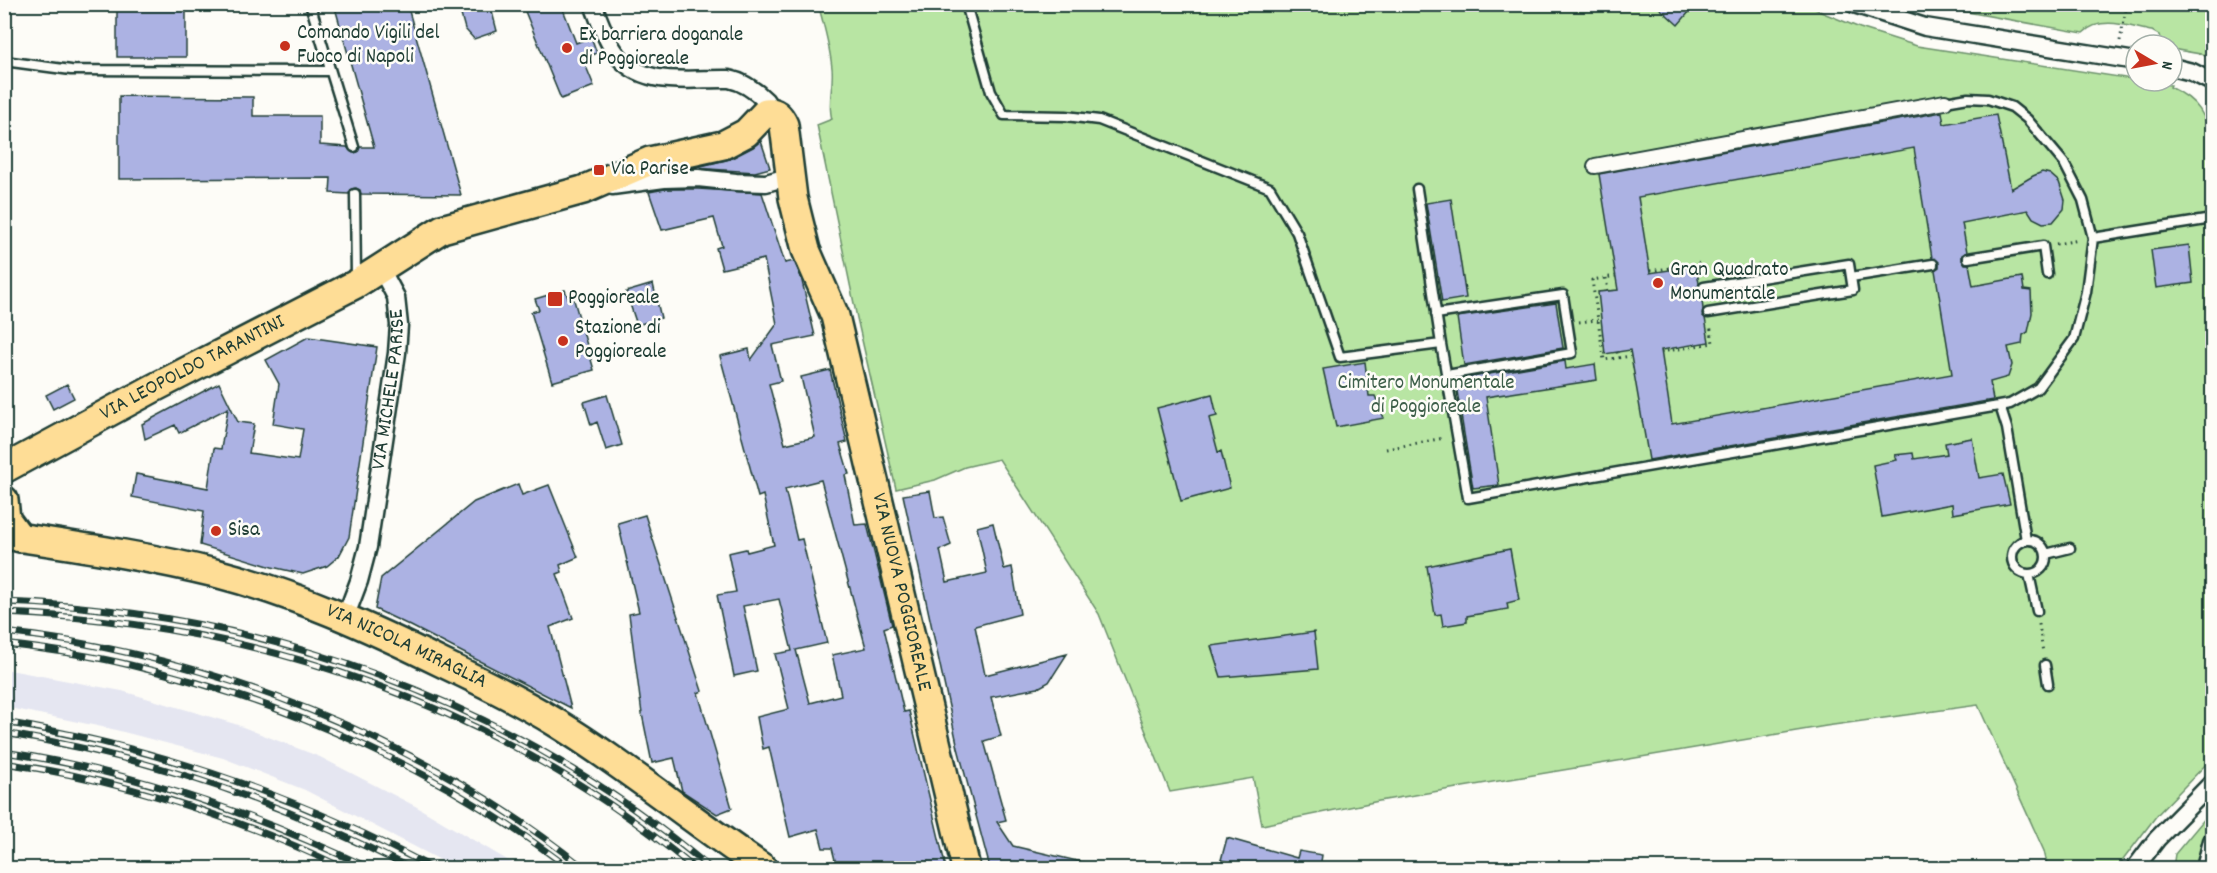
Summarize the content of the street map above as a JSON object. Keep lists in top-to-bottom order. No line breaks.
{"streets":{"main road":["VIA LEOPOLDO TARANTINI","VIA NUOVA POGGIOREALE","VIA NICOLA MIRAGLIA"],"street":["VIA MICHELE PARISE"]},"crossings":[["VIA LEOPOLDO TARANTINI","VIA MICHELE PARISE"],["VIA MICHELE PARISE","VIA NICOLA MIRAGLIA"]],"parks":["Cimitero Monumentale di Poggioreale"],"places":{"other":["Comando Vigili del Fuoco di Napoli","Ex barriera doganale di Poggioreale","Gran Quadrato Monumentale","Stazione di Poggioreale","Sisa"],"transit":["Via Parise","Poggioreale"]},"north":"right"}
